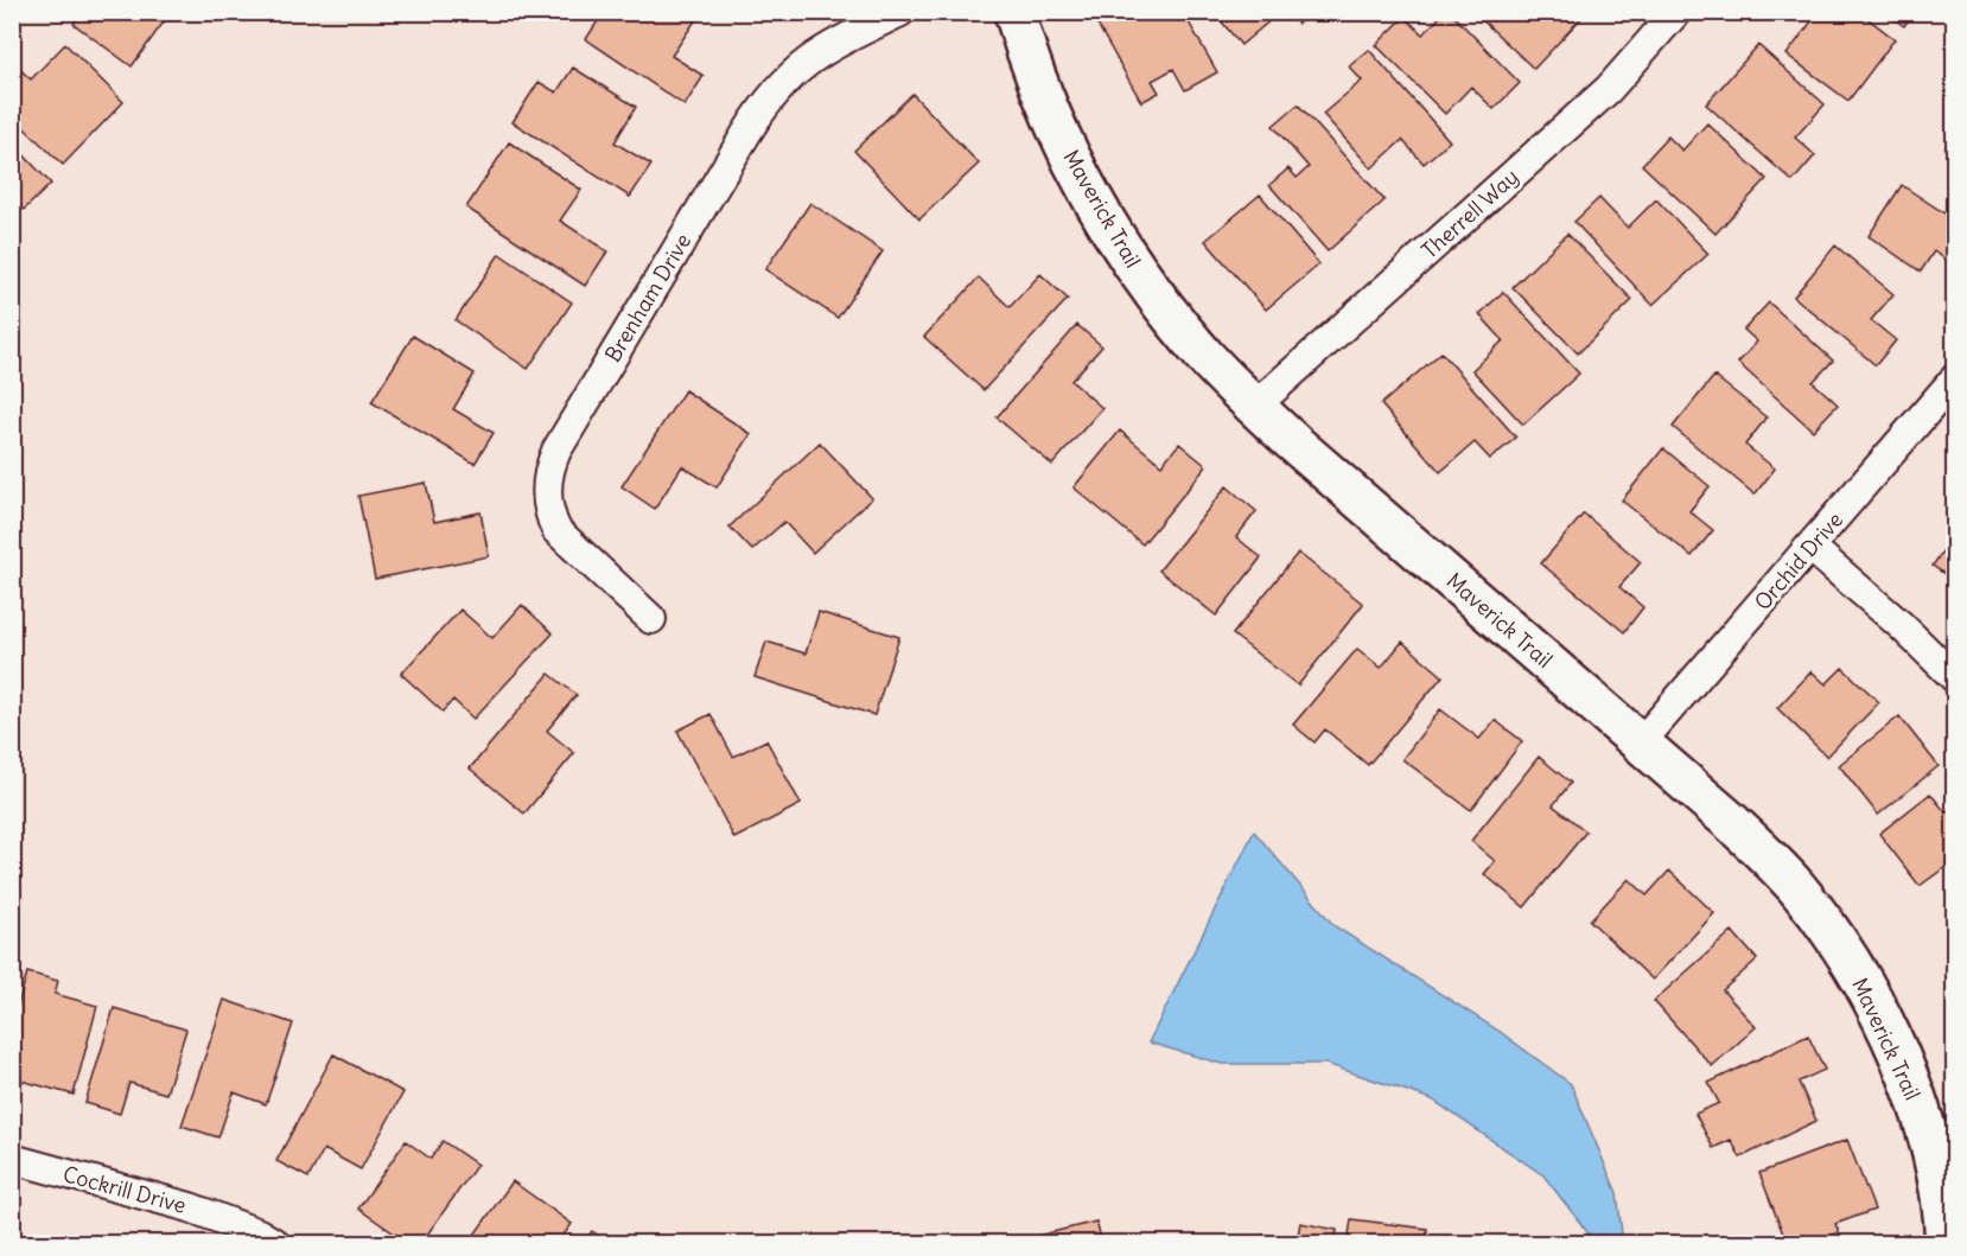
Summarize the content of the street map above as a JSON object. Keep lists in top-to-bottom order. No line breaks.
{"streets":{"street":["Maverick Trail","Therrell Way","Brenham Drive","Orchid Drive","Cockrill Drive"]},"crossings":[["Maverick Trail","Therrell Way"],["Maverick Trail","Orchid Drive"]]}
